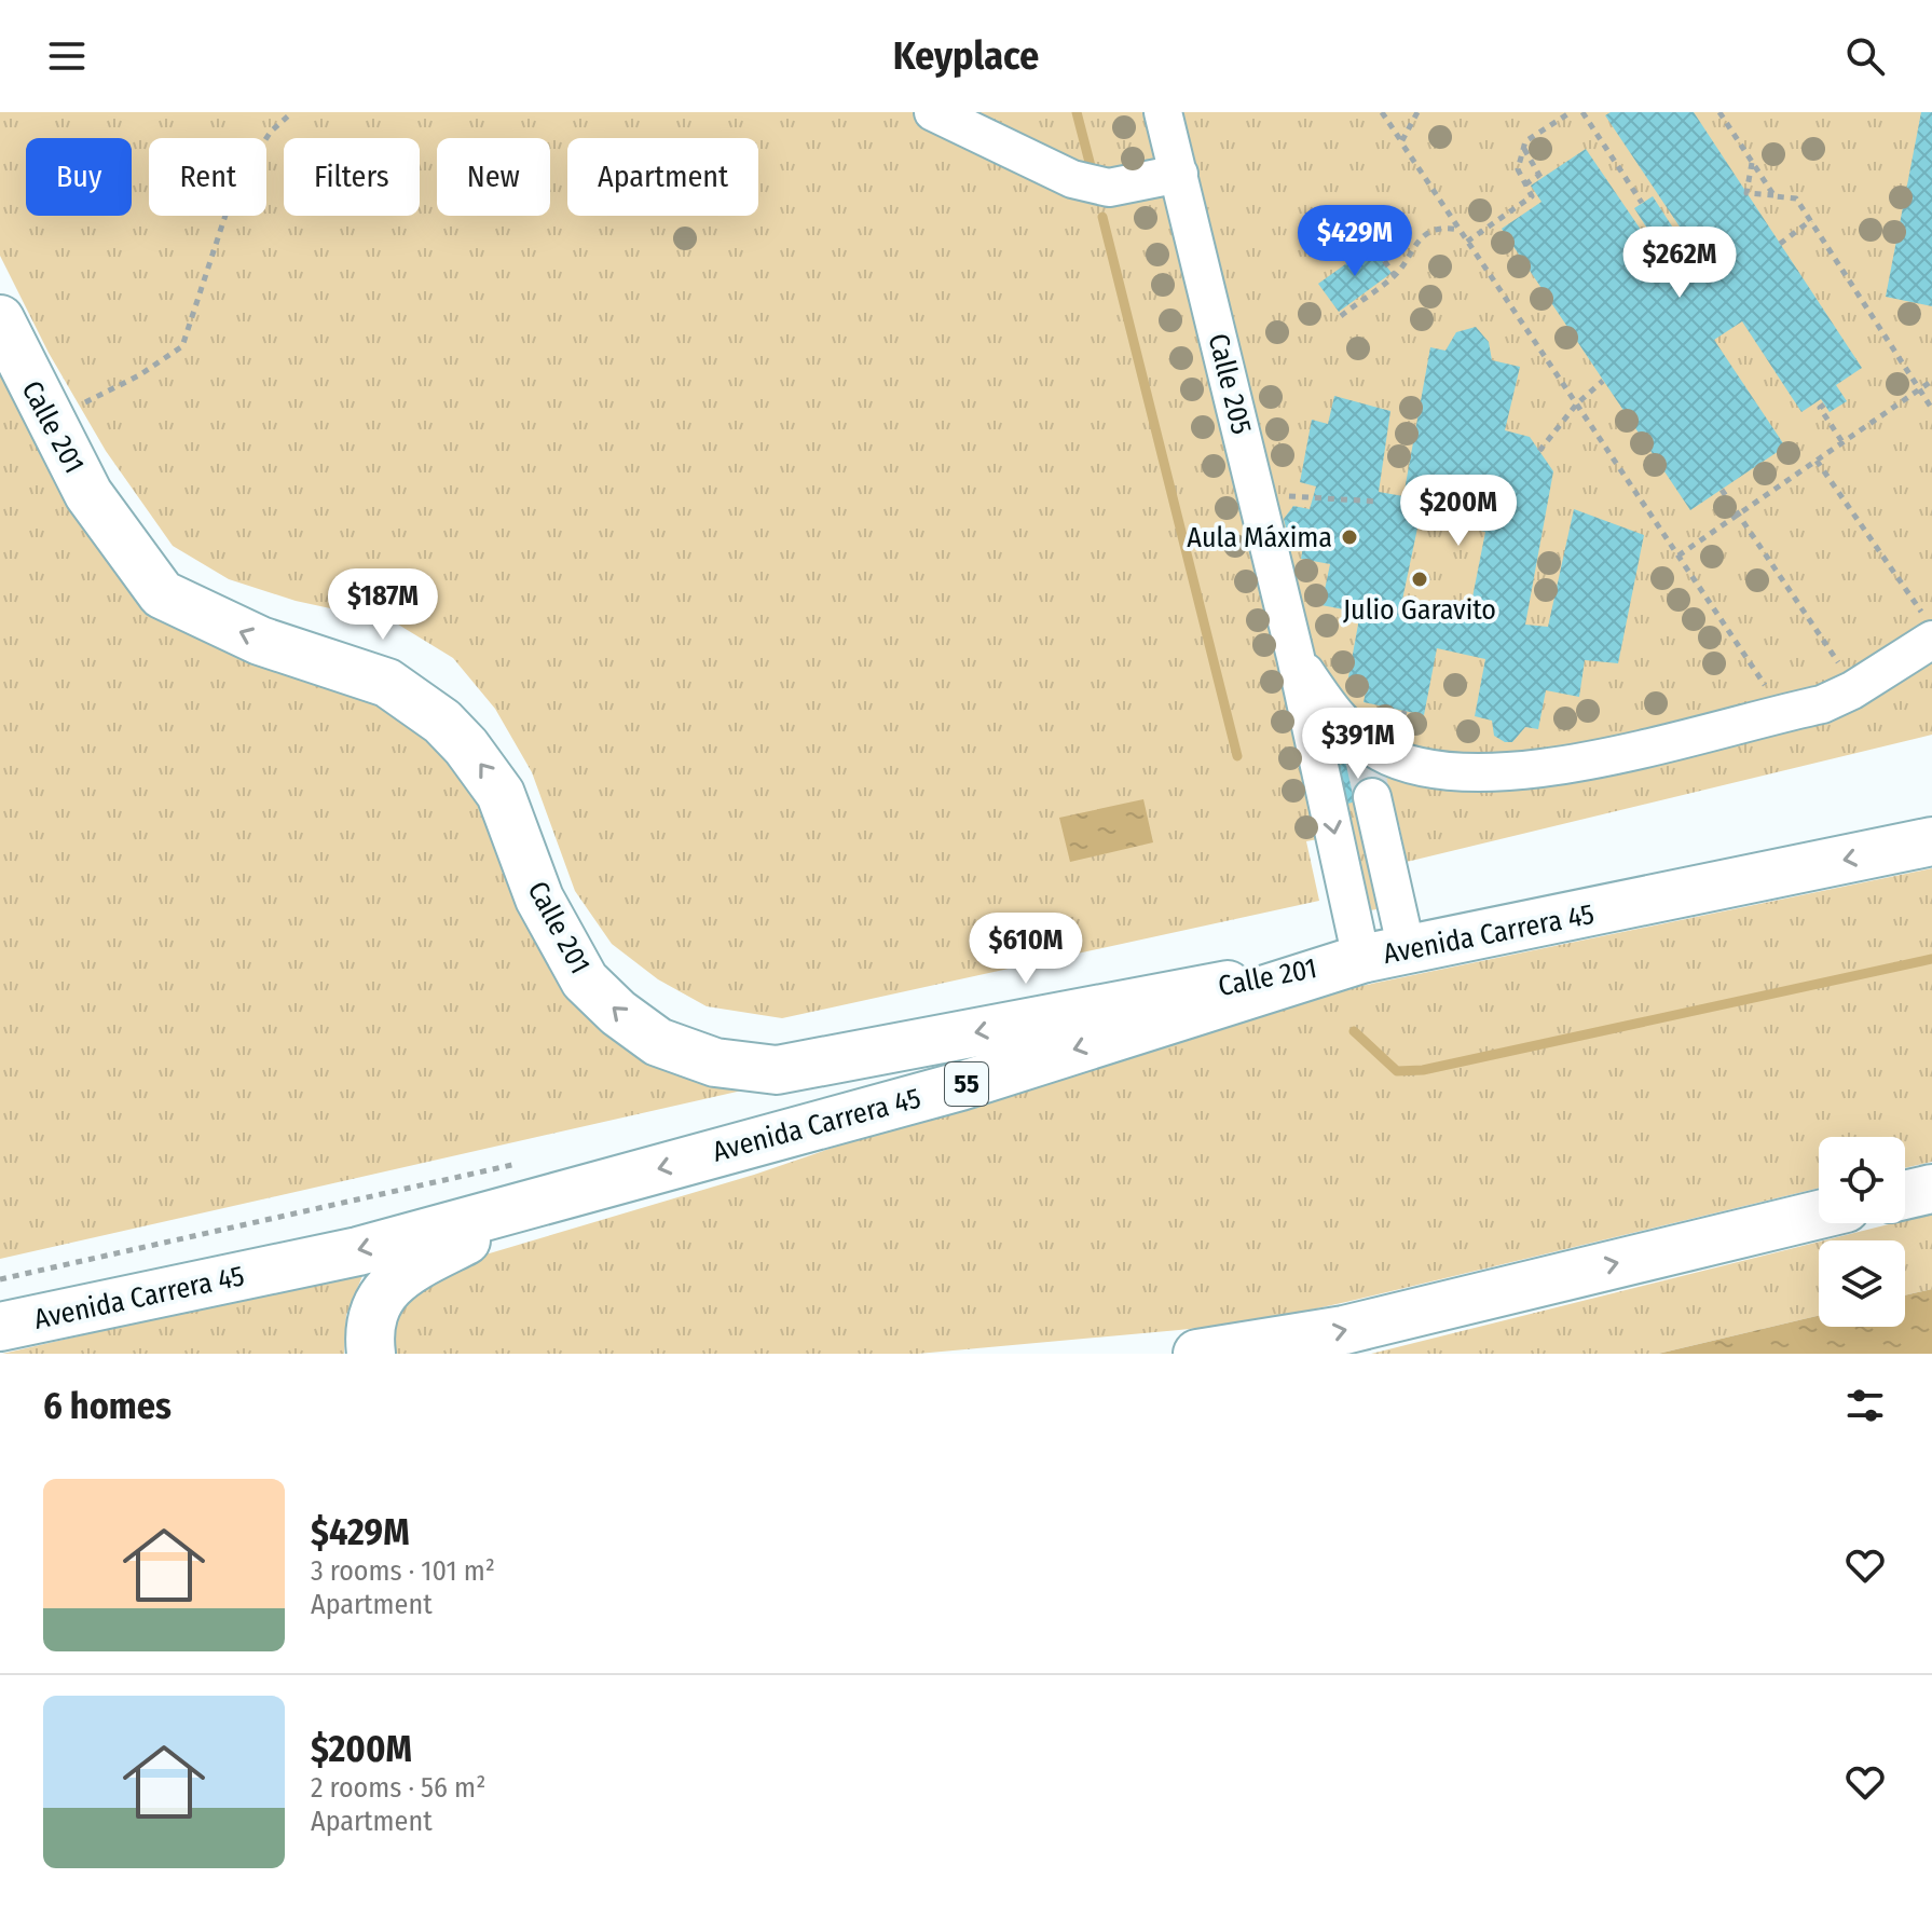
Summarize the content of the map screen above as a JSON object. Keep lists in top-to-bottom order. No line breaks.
{"streets":{"main road":["Calle 201","Avenida Carrera 45","55"],"lane":["Calle 205"]},"crossings":[["Calle 205","Calle 201"],["Calle 205","Avenida Carrera 45"],["Calle 201","Avenida Carrera 45"]],"one_way":["Calle 201"],"places":["Aula Máxima","Julio Garavito"],"page":{"header":"Keyplace","chip":["Buy","Rent","Filters","New","Apartment"],"price":["$429M","$262M","$200M","$187M","$391M","$610M"],"heading":"6 homes","list":[{"name":"$429M","note":"3 rooms · 101 m² · Apartment"},{"name":"$200M","note":"2 rooms · 56 m² · Apartment"}]}}
